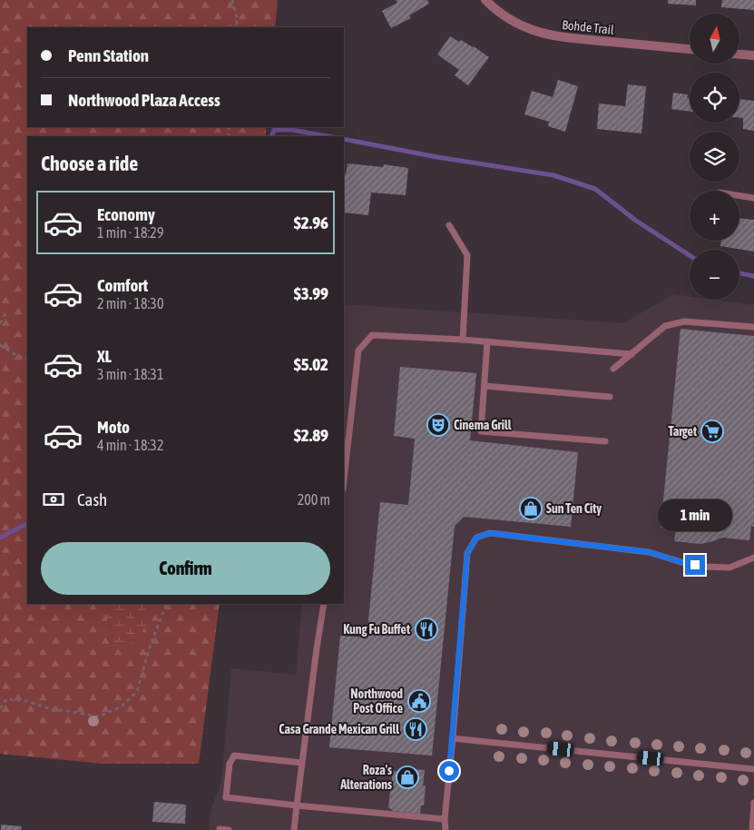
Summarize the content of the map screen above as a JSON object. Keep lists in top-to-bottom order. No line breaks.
{"streets":{"street":["Bohde Trail"]},"places":{"theatre":["Cinema Grill"],"supermarket":["Target"],"shop":["Sun Ten City","Roza's Alterations"],"restaurant":["Kung Fu Buffet","Casa Grande Mexican Grill"],"public building":["Northwood Post Office"]},"north":"top","page":{"map_buttons":["+","−"],"banner":["Penn Station","Northwood Plaza Access"],"heading":"Choose a ride","list":[{"name":"Economy","note":"1 min · 18:29","value":"$2.96"},{"name":"Comfort","note":"2 min · 18:30","value":"$3.99"},{"name":"XL","note":"3 min · 18:31","value":"$5.02"},{"name":"Moto","note":"4 min · 18:32","value":"$2.89"}],"pay":["Cash","200 m"],"bubble":"1 min","buttons":"Confirm"}}
